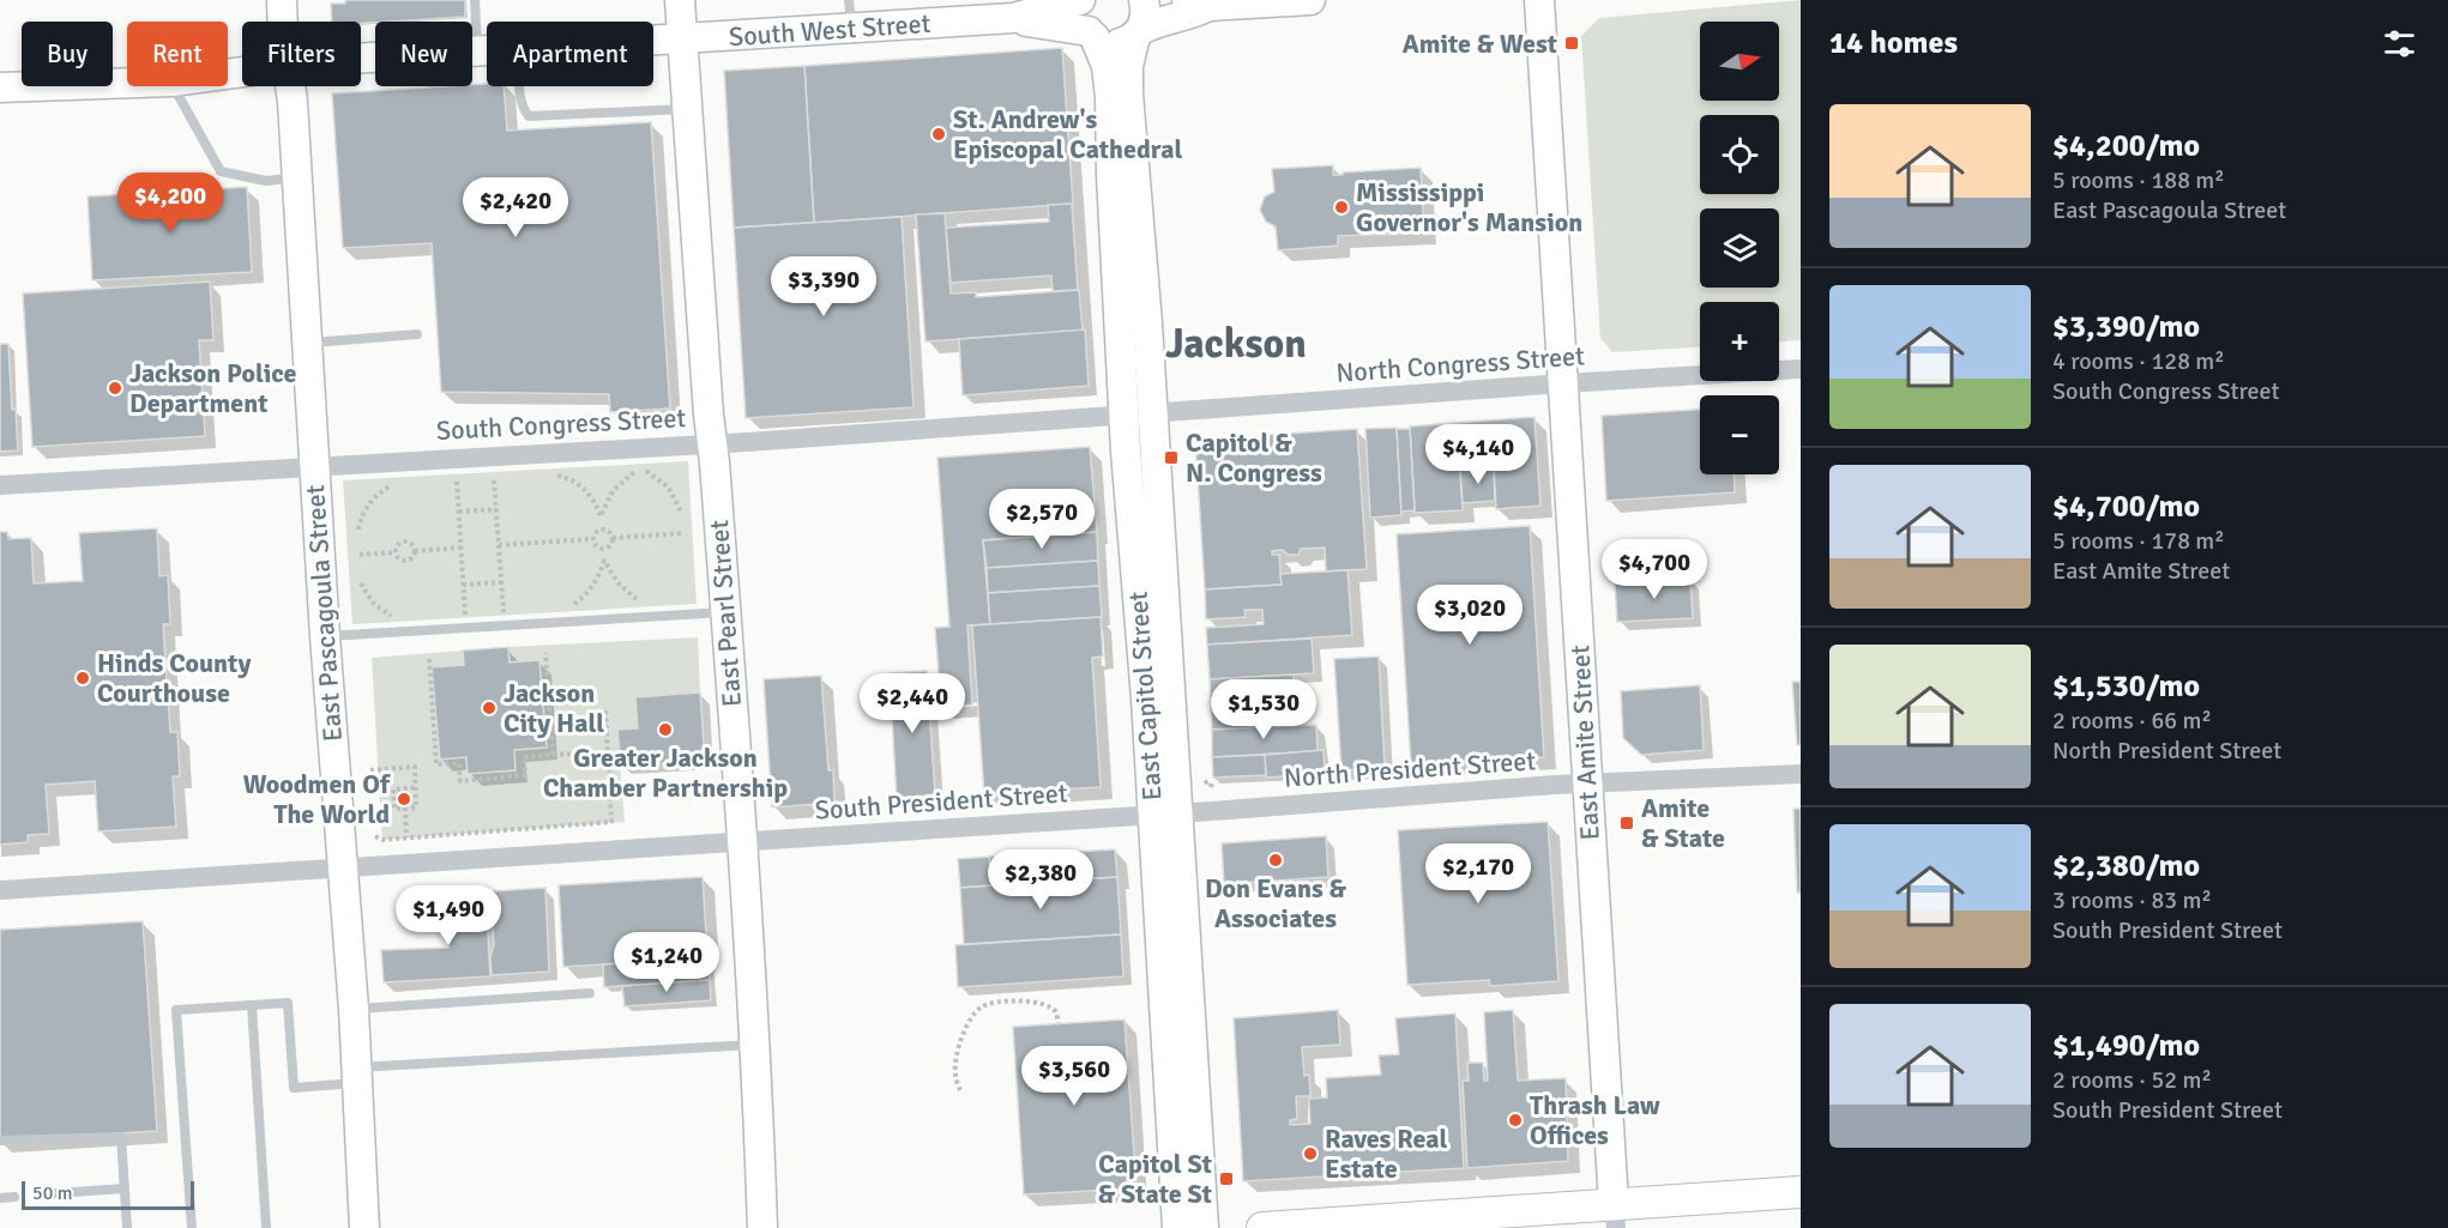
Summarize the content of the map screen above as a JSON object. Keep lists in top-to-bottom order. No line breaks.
{"streets":{"main road":["South West Street","East Pascagoula Street","East Pearl Street","East Capitol Street","East Amite Street"],"street":["North Congress Street","South Congress Street","North President Street","South President Street"]},"crossings":[["South West Street","East Pearl Street"],["South West Street","East Capitol Street"],["North Congress Street","South Congress Street"],["North Congress Street","East Capitol Street"],["North Congress Street","East Amite Street"],["South Congress Street","East Pascagoula Street"],["South Congress Street","East Pearl Street"],["South Congress Street","East Capitol Street"],["East Pascagoula Street","South President Street"],["East Pearl Street","South President Street"],["East Capitol Street","North President Street"],["East Capitol Street","South President Street"],["East Amite Street","North President Street"],["North President Street","South President Street"]],"districts":["Jackson"],"places":{"transit":["Amite & West","Capitol & N. Congress","Amite & State","Capitol St & State St"],"other":["St. Andrew's Episcopal Cathedral","Mississippi Governor's Mansion","Jackson Police Department","Hinds County Courthouse","Jackson City Hall","Greater Jackson Chamber Partnership","Woodmen Of The World","Don Evans & Associates","Thrash Law Offices","Raves Real Estate"]},"scale_bar":"50 m","north":"right","page":{"heading":"14 homes","map_buttons":["+","−"],"chip":["Buy","Rent","Filters","New","Apartment"],"list":[{"name":"$4,200/mo","note":"5 rooms · 188 m² · East Pascagoula Street"},{"name":"$3,390/mo","note":"4 rooms · 128 m² · South Congress Street"},{"name":"$4,700/mo","note":"5 rooms · 178 m² · East Amite Street"},{"name":"$1,530/mo","note":"2 rooms · 66 m² · North President Street"},{"name":"$2,380/mo","note":"3 rooms · 83 m² · South President Street"},{"name":"$1,490/mo","note":"2 rooms · 52 m² · South President Street"}],"price":["$4,200","$2,420","$3,390","$4,140","$2,570","$4,700","$3,020","$2,440","$1,530","$2,170","$2,380","$1,490","$1,240","$3,560"],"scale":"50 m"}}
